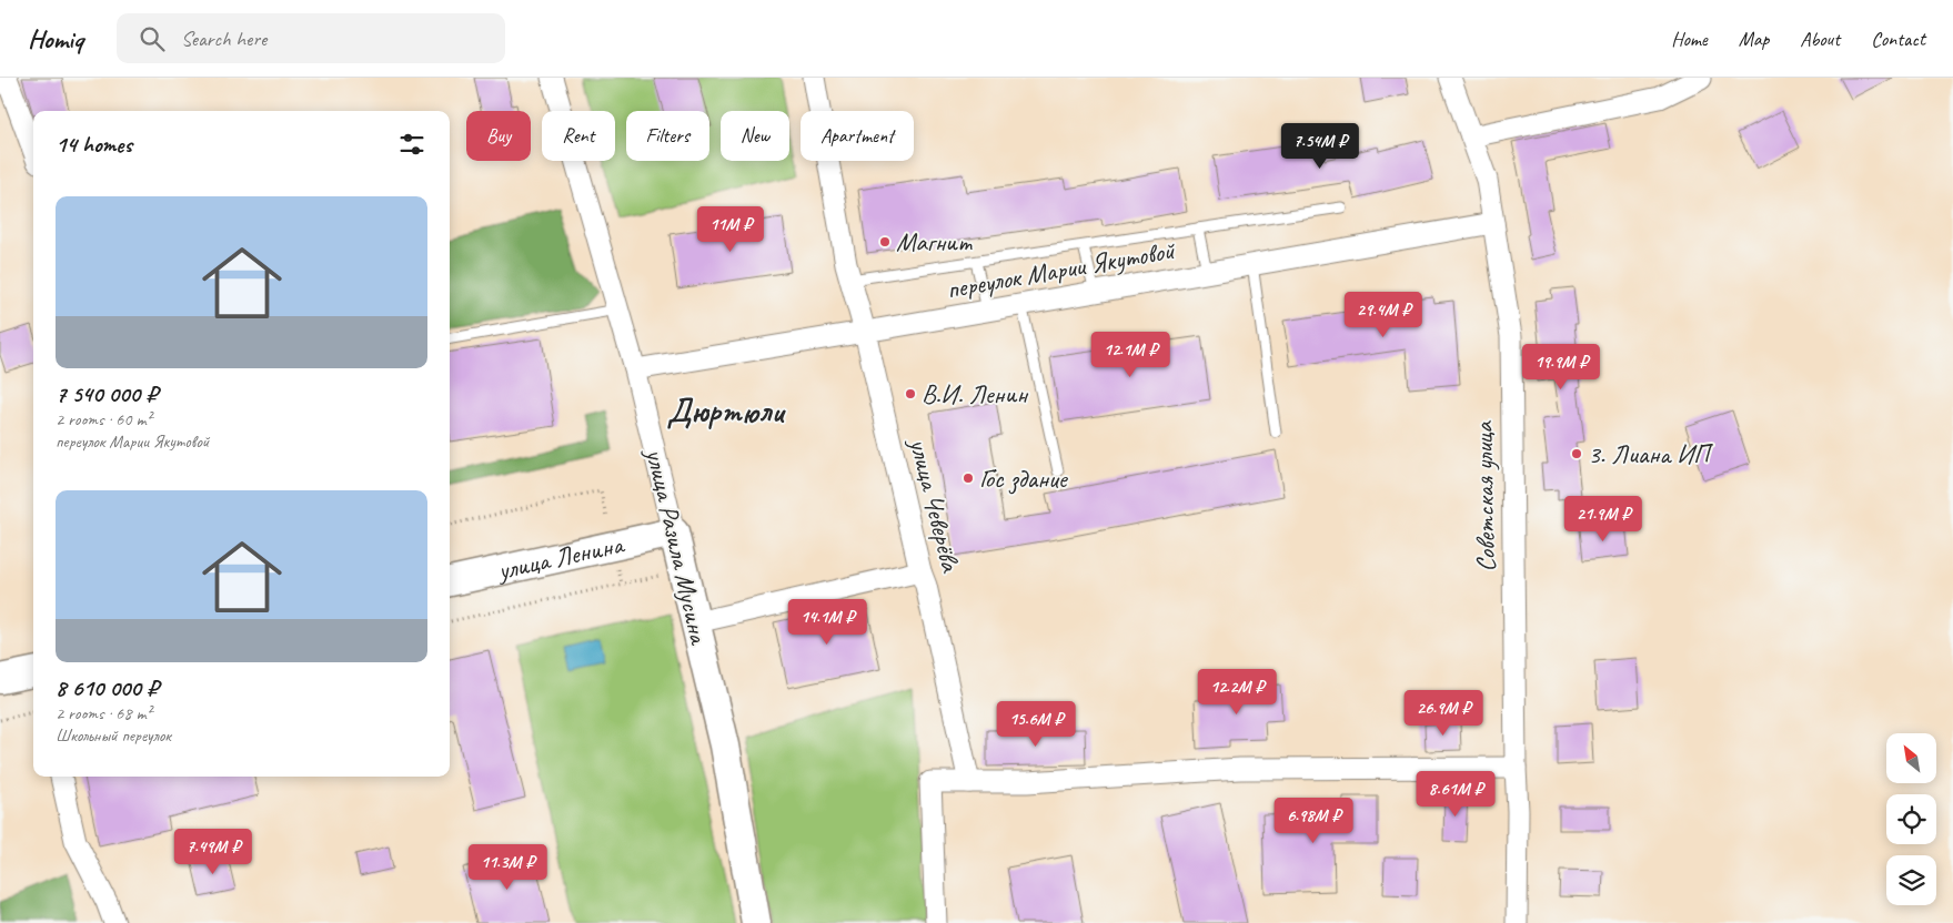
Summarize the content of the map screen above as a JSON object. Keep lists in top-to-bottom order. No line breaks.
{"streets":{"main road":["улица Разила Мусина","улица Ленина"],"street":["переулок Марии Якутовой","Советская улица","улица Чеверёва"]},"crossings":[["переулок Марии Якутовой","Советская улица"],["переулок Марии Якутовой","улица Чеверёва"],["переулок Марии Якутовой","улица Разила Мусина"],["улица Разила Мусина","улица Ленина"]],"districts":["Дюртюли"],"places":["Магнит","В.И. Ленин","3. Лиана ИП","Гос здание"],"north":"top left","page":{"header":"Homiq","search":"Search here","nav":["Home","Map","About","Contact"],"chip":["Buy","Rent","Filters","New","Apartment"],"heading":"14 homes","price":["7.54M ₽","11M ₽","29.4M ₽","12.1M ₽","19.9M ₽","21.9M ₽","14.1M ₽","12.2M ₽","26.9M ₽","15.6M ₽","8.61M ₽","6.98M ₽","7.49M ₽","11.3M ₽"],"list":[{"name":"7 540 000 ₽","note":"2 rooms · 60 m² · переулок Марии Якутовой"},{"name":"8 610 000 ₽","note":"2 rooms · 68 m² · Школьный переулок"}]}}
